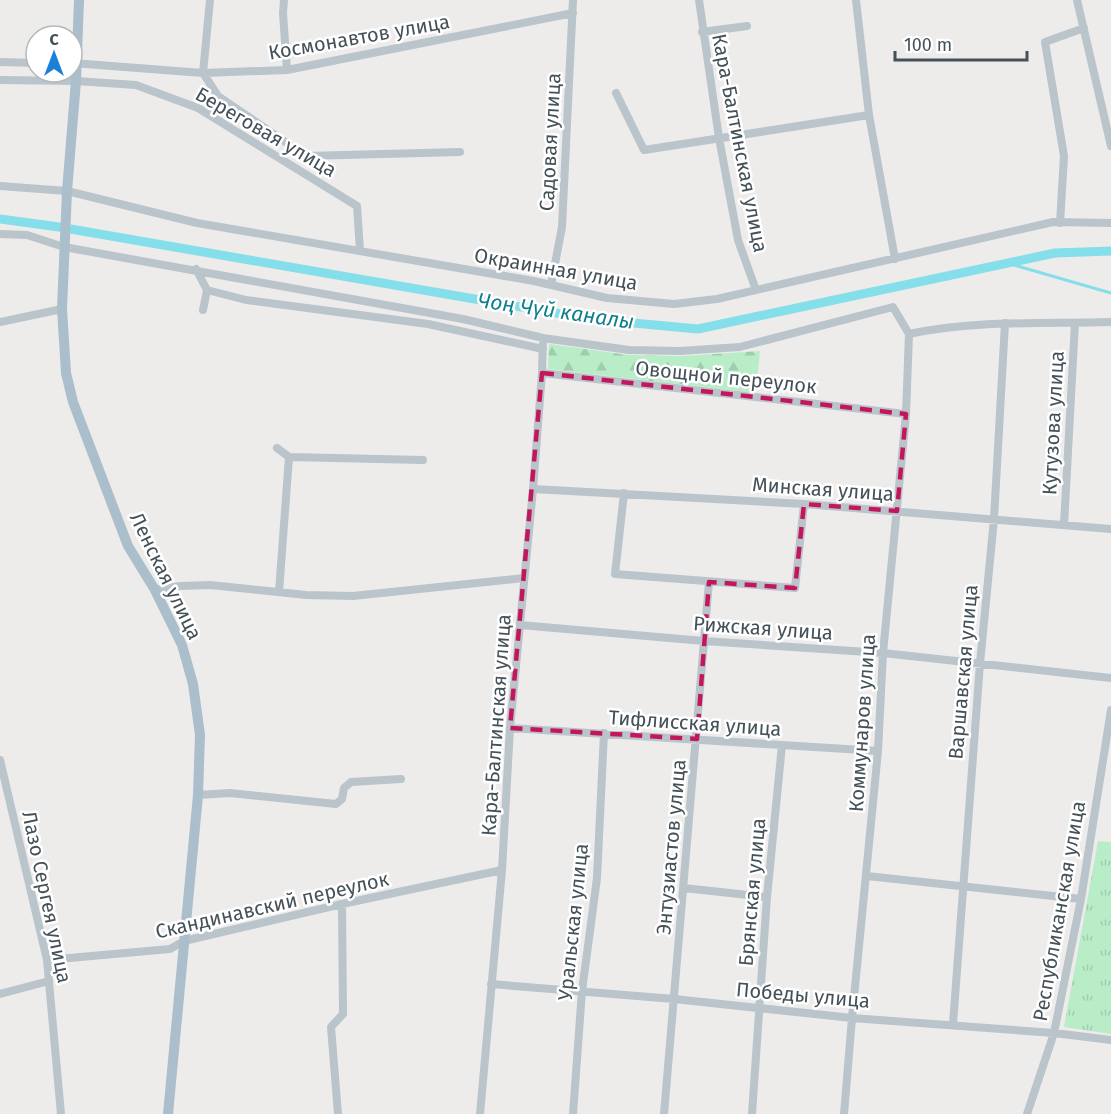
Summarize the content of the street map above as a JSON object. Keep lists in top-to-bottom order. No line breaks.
{"streets":{"main road":["Ленская улица"],"street":["Космонавтов улица","Береговая улица","Садовая улица","Кара-Балтинская улица","Окраинная улица","Овощной переулок","Кутузова улица","Минская улица","Рижская улица","Варшавская улица","Тифлисская улица","Коммунаров улица","Энтузиастов улица","Брянская улица","Лазо Сергея улица","Скандинавский переулок","Республиканская улица","Уральская улица","Победы улица"]},"crossings":[["Космонавтов улица","Береговая улица"],["Космонавтов улица","Садовая улица"],["Береговая улица","Окраинная улица"],["Садовая улица","Окраинная улица"],["Кара-Балтинская улица","Окраинная улица"],["Кара-Балтинская улица","Овощной переулок"],["Кара-Балтинская улица","Минская улица"],["Кара-Балтинская улица","Рижская улица"],["Кара-Балтинская улица","Тифлисская улица"],["Кара-Балтинская улица","Скандинавский переулок"],["Кара-Балтинская улица","Победы улица"],["Окраинная улица","Ленская улица"],["Овощной переулок","Коммунаров улица"],["Кутузова улица","Минская улица"],["Минская улица","Варшавская улица"],["Минская улица","Коммунаров улица"],["Ленская улица","Скандинавский переулок"],["Рижская улица","Варшавская улица"],["Рижская улица","Коммунаров улица"],["Рижская улица","Энтузиастов улица"],["Варшавская улица","Победы улица"],["Тифлисская улица","Коммунаров улица"],["Тифлисская улица","Энтузиастов улица"],["Тифлисская улица","Брянская улица"],["Тифлисская улица","Уральская улица"],["Коммунаров улица","Победы улица"],["Энтузиастов улица","Победы улица"],["Брянская улица","Победы улица"],["Лазо Сергея улица","Скандинавский переулок"],["Республиканская улица","Победы улица"],["Уральская улица","Победы улица"]],"water":["Чоң Чүй каналы"],"scale_bar":"100 m","north":"top"}
